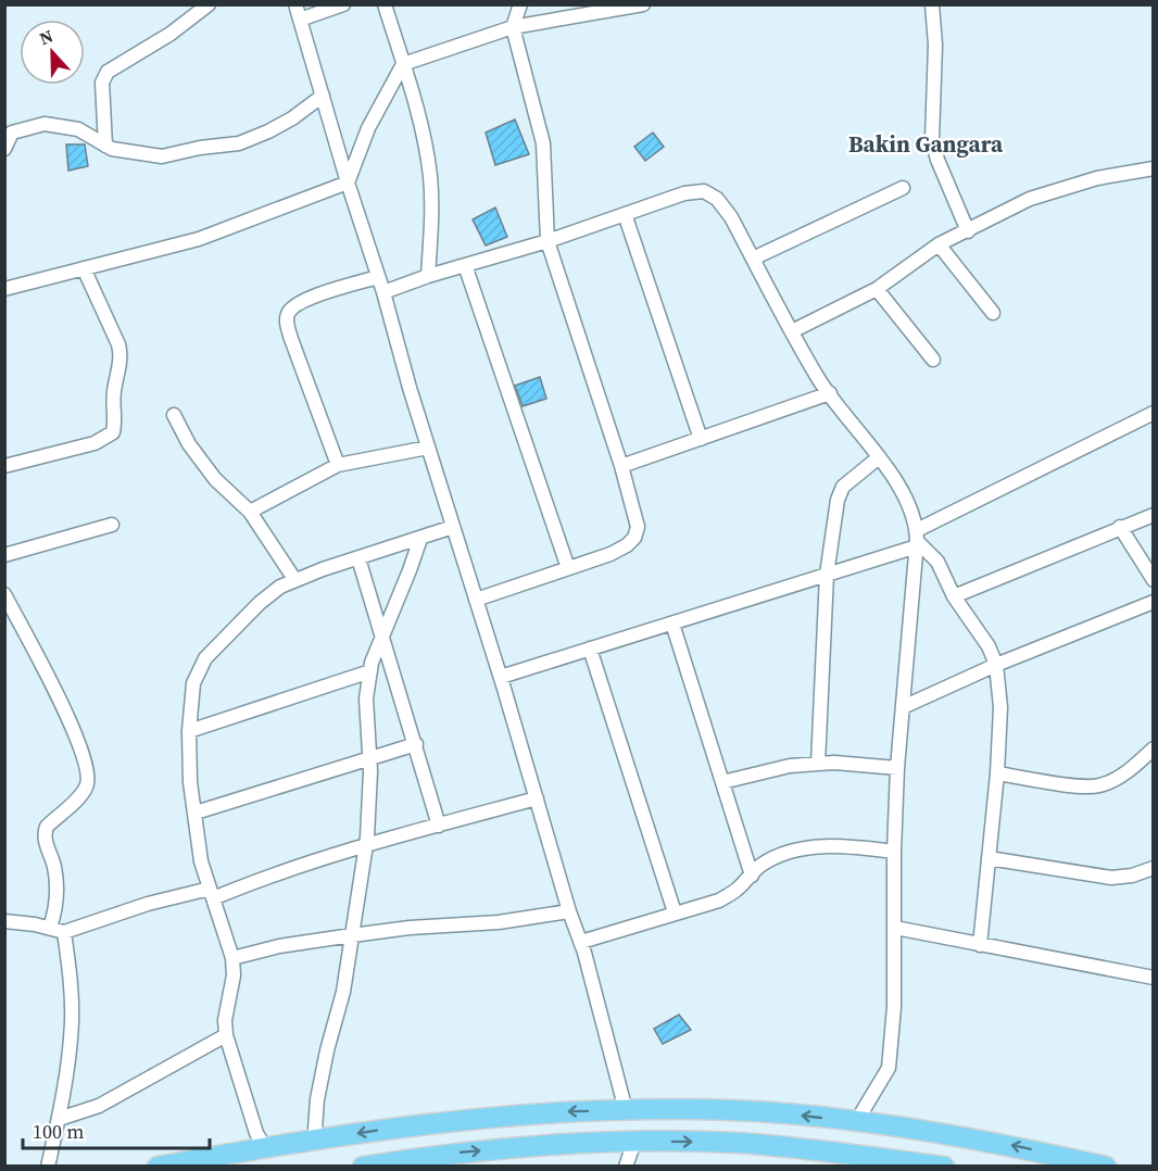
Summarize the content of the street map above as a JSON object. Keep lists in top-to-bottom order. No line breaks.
{"districts":["Bakin Gangara"],"scale_bar":"100 m","north":"top"}
